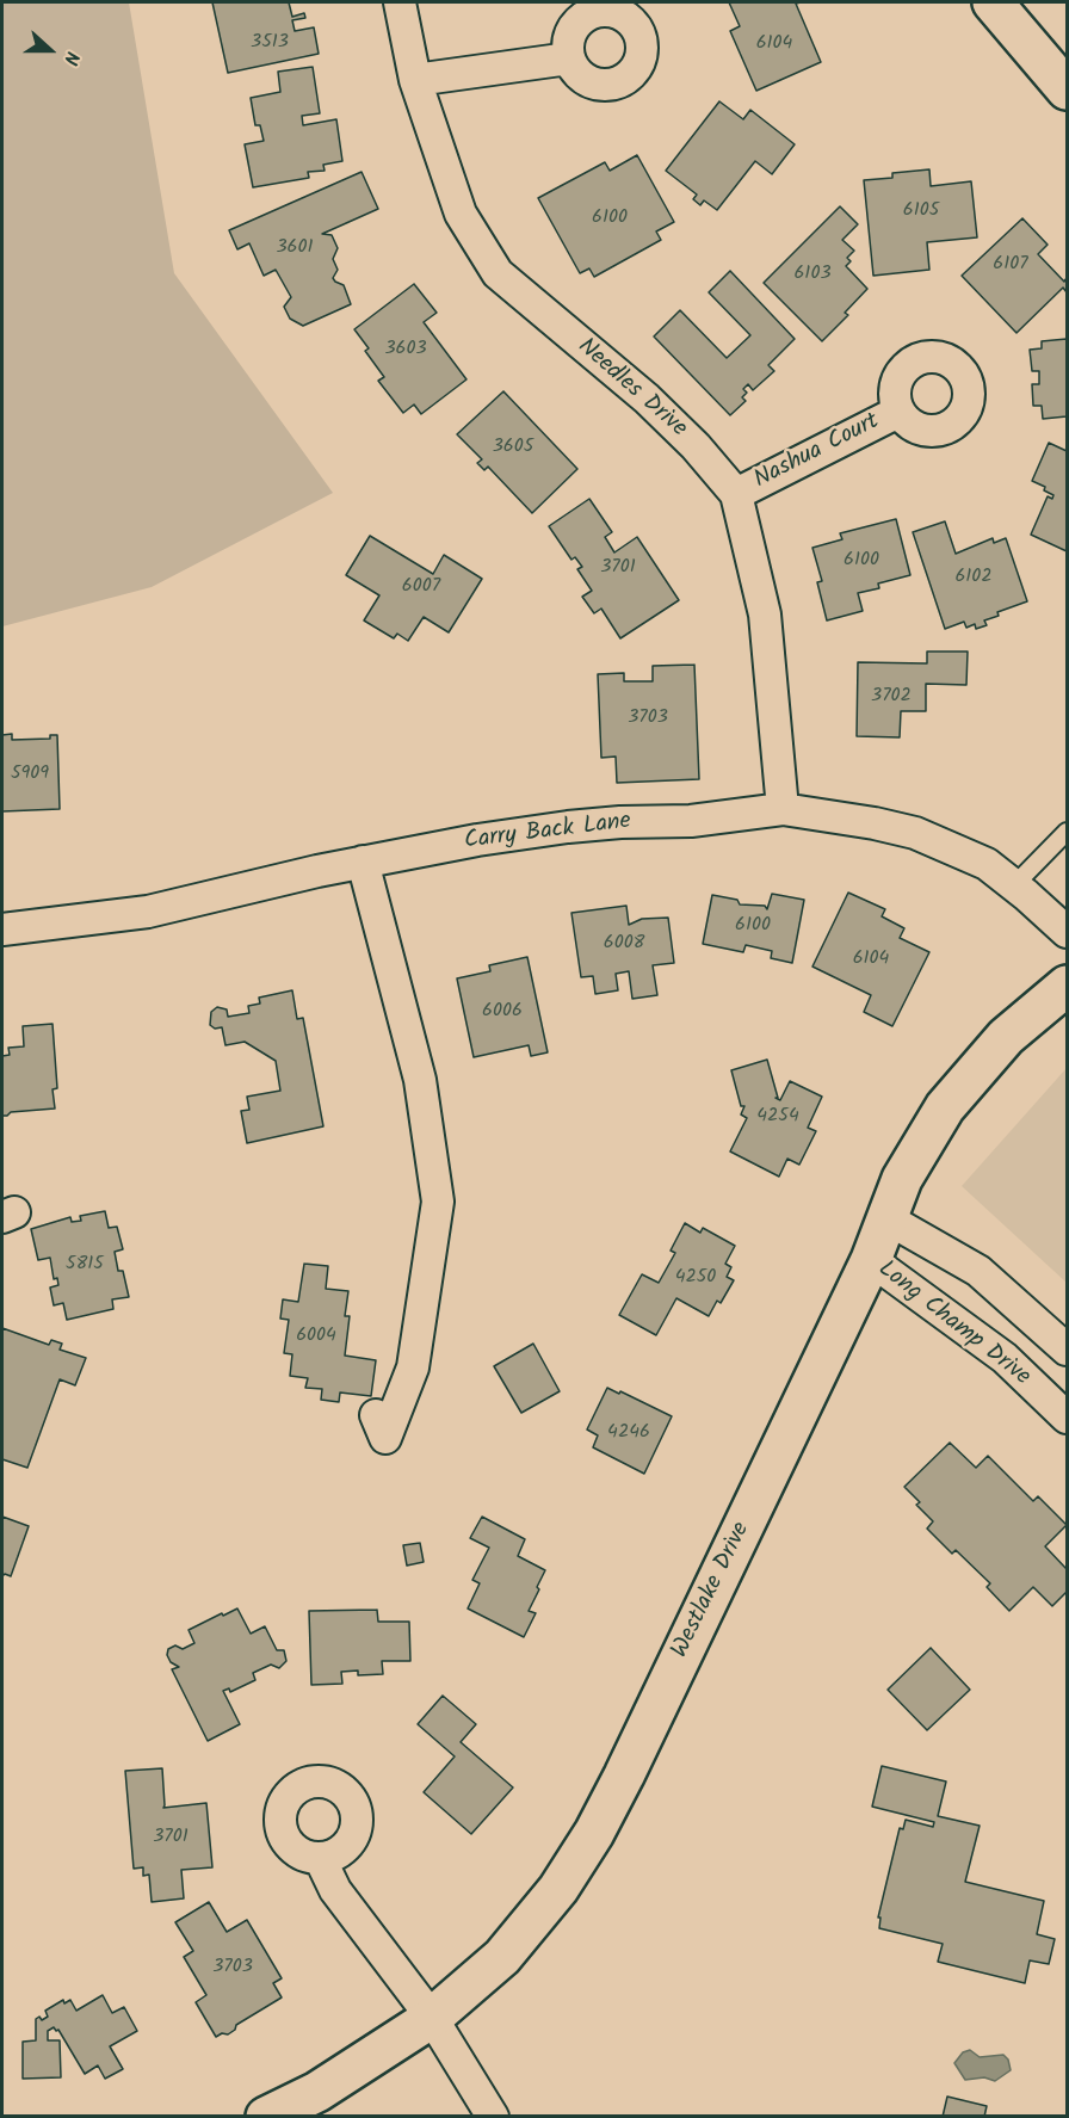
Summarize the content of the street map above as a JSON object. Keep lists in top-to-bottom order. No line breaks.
{"streets":{"main road":["Westlake Drive"],"street":["Needles Drive","Nashua Court","Carry Back Lane","Long Champ Drive"]},"crossings":[["Needles Drive","Nashua Court"],["Needles Drive","Carry Back Lane"],["Long Champ Drive","Westlake Drive"]],"house_numbers":["3513","6104","6105","6100","3601","6107","6103","3603","3605","6100","3701","6102","6007","3702","3703","5909","6100","6008","6104","6006","4254","5815","4250","6004","4246","3701","3703"],"north":"right"}
